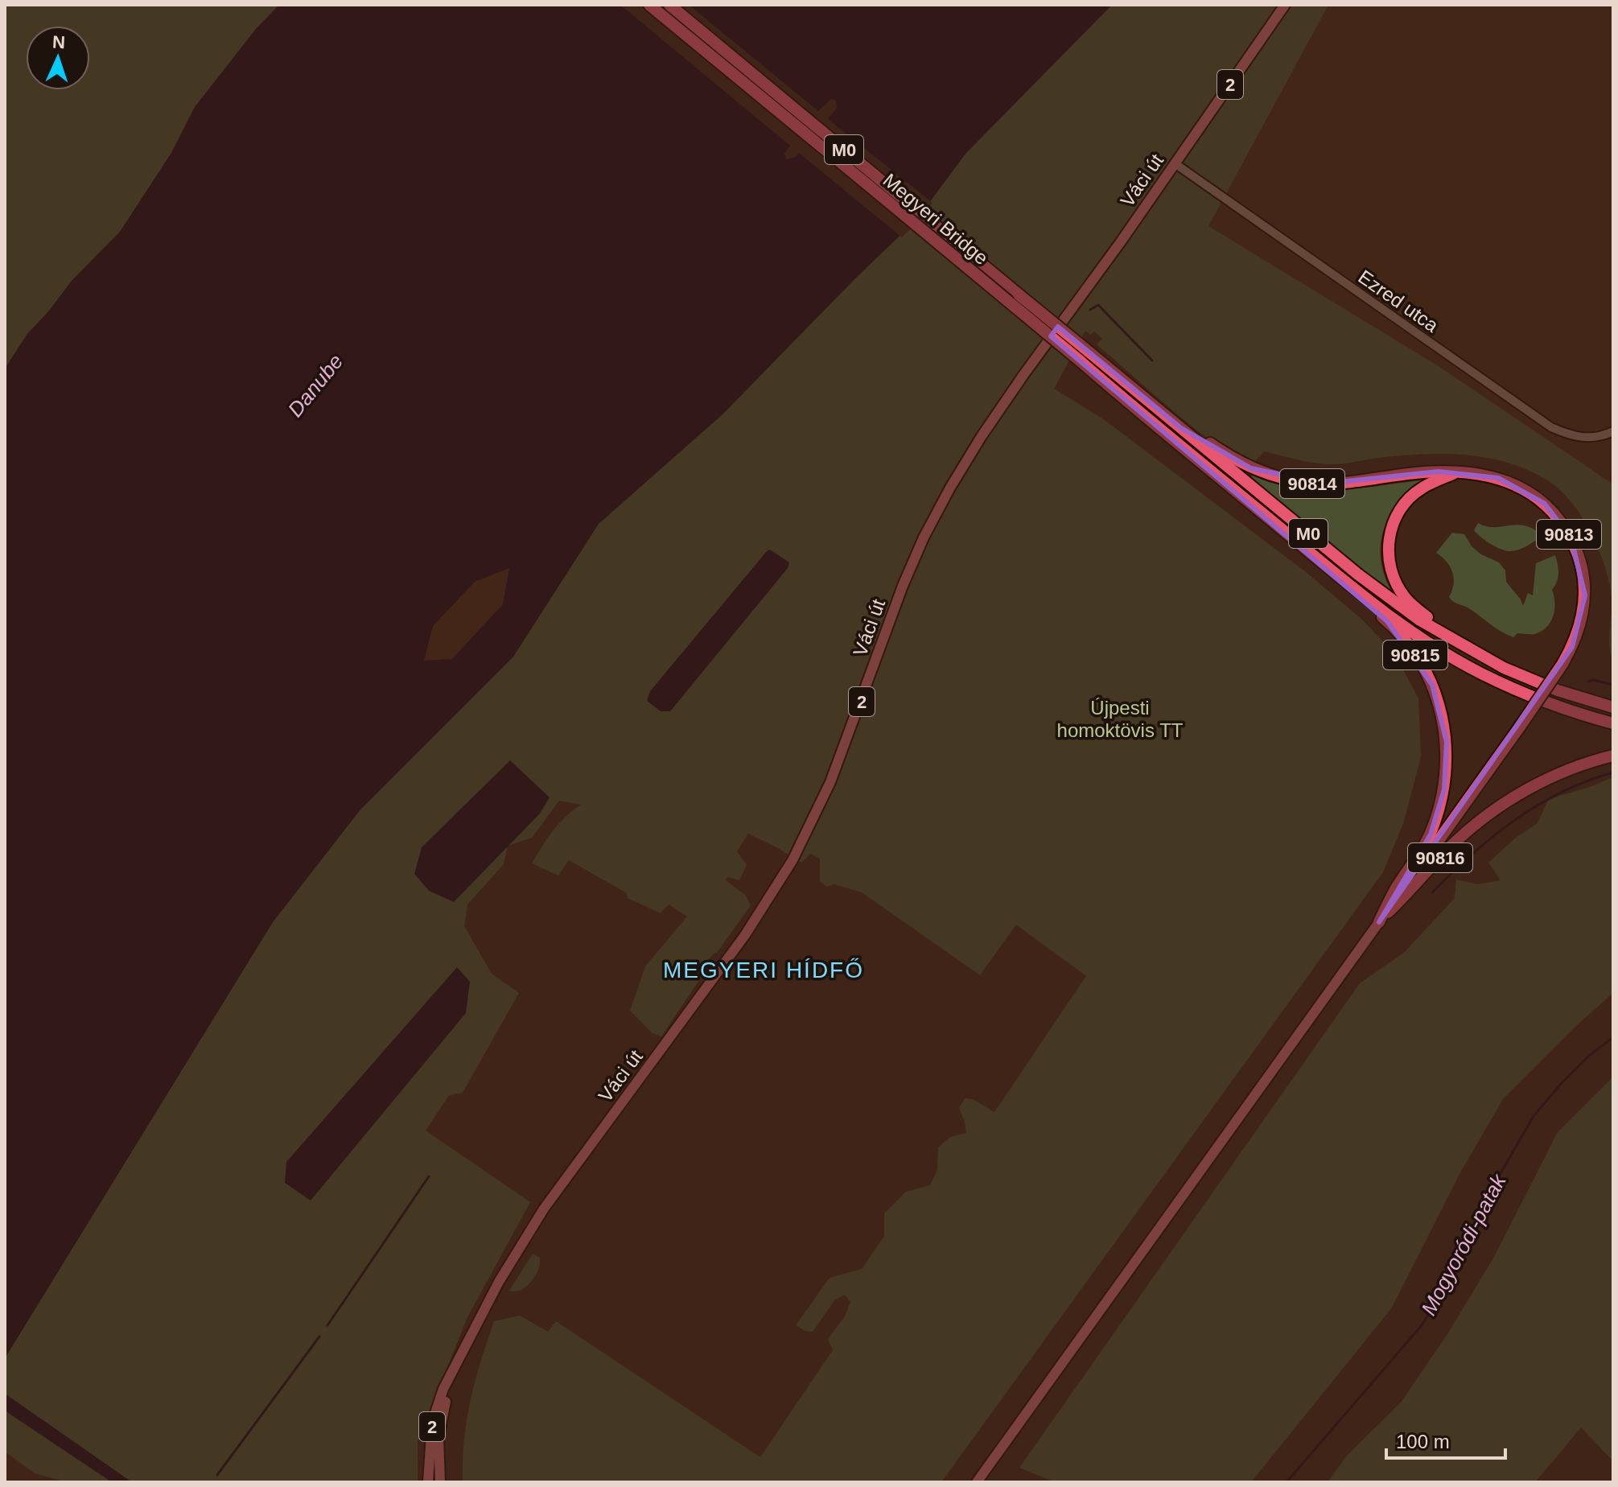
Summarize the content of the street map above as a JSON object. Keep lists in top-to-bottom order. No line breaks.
{"streets":{"highway":["M0","Megyeri Bridge","90814","90813","90815","90816"],"main road":["2","Váci út"],"street":["Ezred utca"]},"crossings":[["M0","Megyeri Bridge"],["M0","90814"],["M0","90815"],["Váci út","Ezred utca"],["90814","90813"],["90813","90815"],["90813","90816"],["90815","90816"]],"districts":["MEGYERI HÍDFŐ"],"water":["Danube","Mogyoródi-patak"],"parks":["Újpesti homoktövis TT"],"scale_bar":"100 m","north":"top"}
